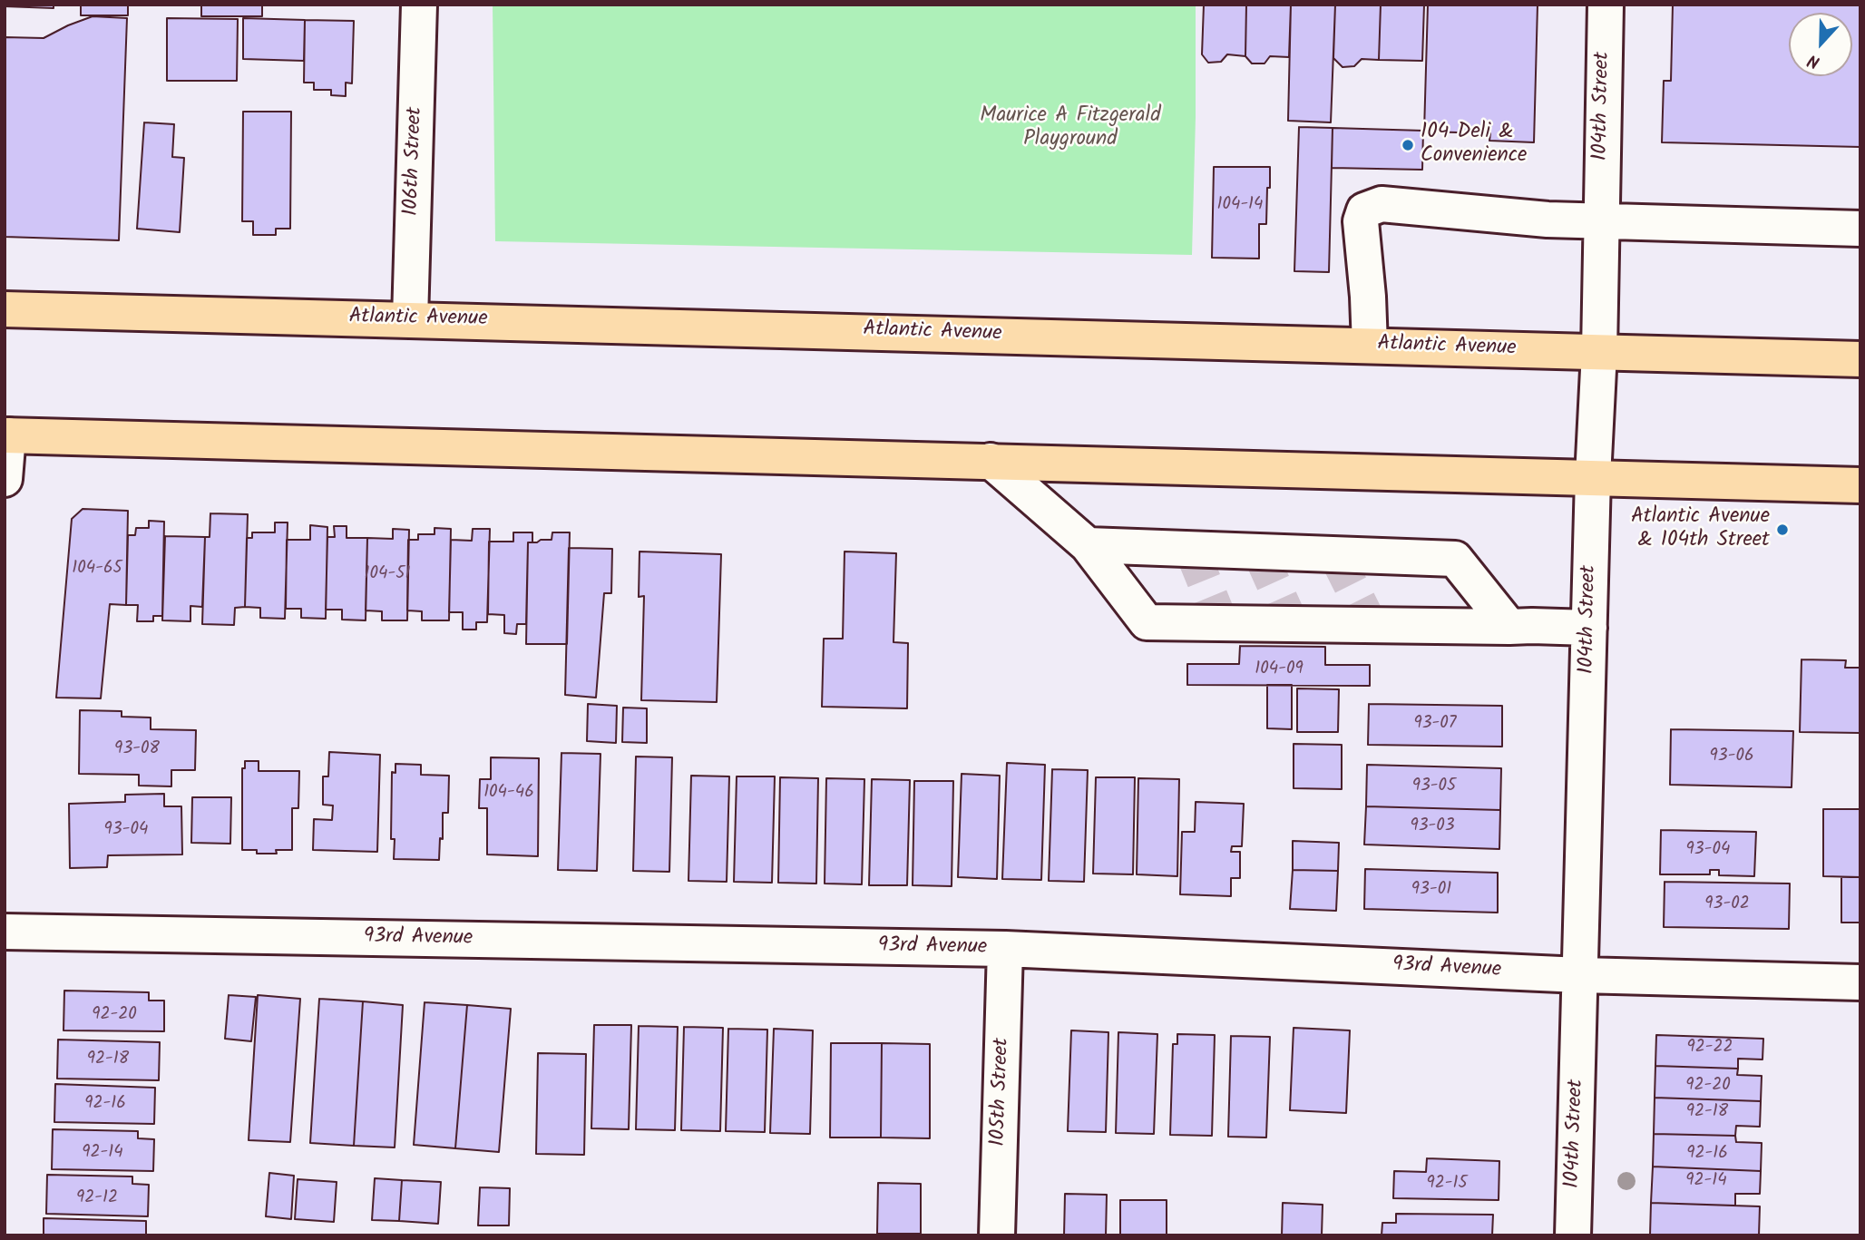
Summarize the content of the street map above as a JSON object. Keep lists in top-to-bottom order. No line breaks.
{"streets":{"main road":["Atlantic Avenue"],"street":["104th Street","106th Street","93rd Avenue","105th Street"]},"crossings":[["104th Street","Atlantic Avenue"],["104th Street","93rd Avenue"],["106th Street","Atlantic Avenue"],["93rd Avenue","105th Street"]],"parks":["Maurice A Fitzgerald Playground"],"places":["104 Deli & Convenience","Atlantic Avenue & 104th Street"],"house_numbers":["104-14","104-65","104-51","104-09","93-07","93-08","93-06","93-05","104-46","93-03","93-04","93-04","93-01","93-02","92-20","92-22","92-18","92-20","92-16","92-18","92-14","92-16","92-14","92-15","92-12"],"north":"bottom"}
